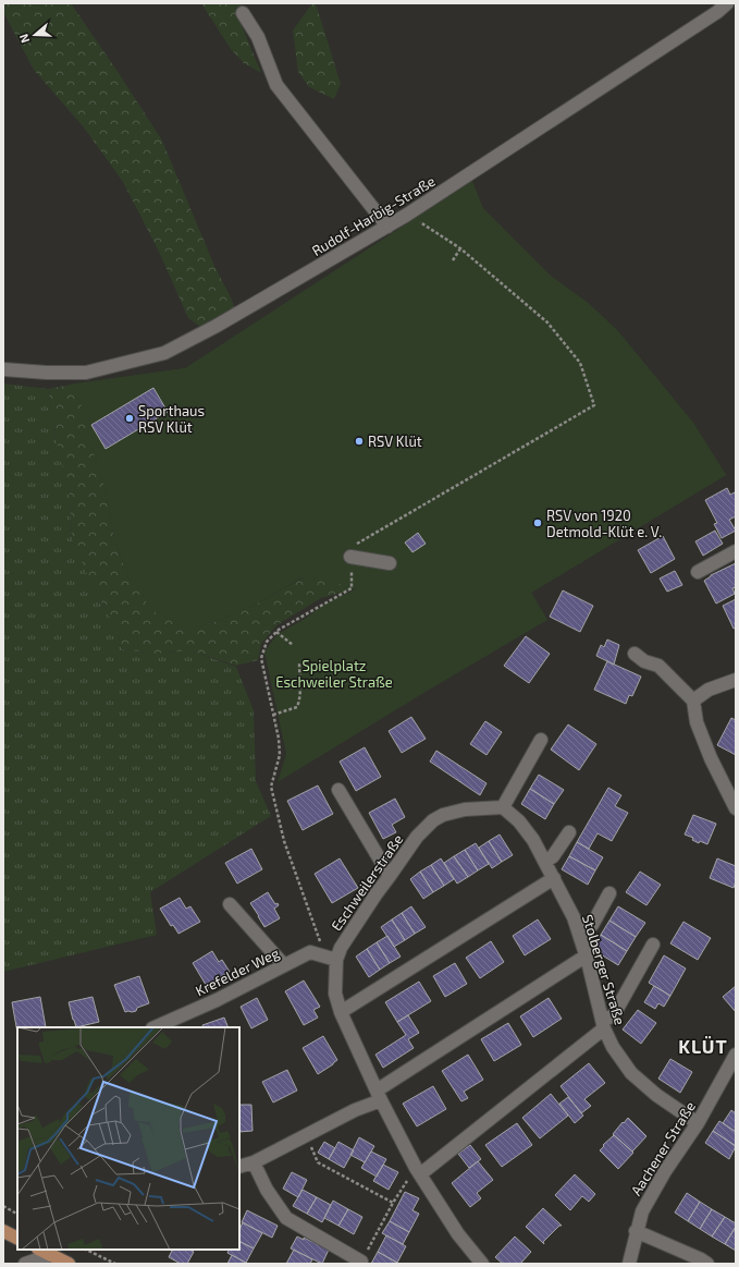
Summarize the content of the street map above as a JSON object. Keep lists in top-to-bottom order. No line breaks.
{"streets":{"street":["Rudolf-Harbig-Straße","Eschweilerstraße","Stolberger Straße","Krefelder Weg","Aachener Straße"]},"crossings":[["Eschweilerstraße","Stolberger Straße"],["Eschweilerstraße","Krefelder Weg"],["Stolberger Straße","Aachener Straße"]],"districts":["KLÜT"],"parks":["Spielplatz Eschweiler Straße"],"places":["Sporthaus RSV Klüt","RSV Klüt","RSV von 1920 Detmold-Klüt e. V."],"north":"left"}
